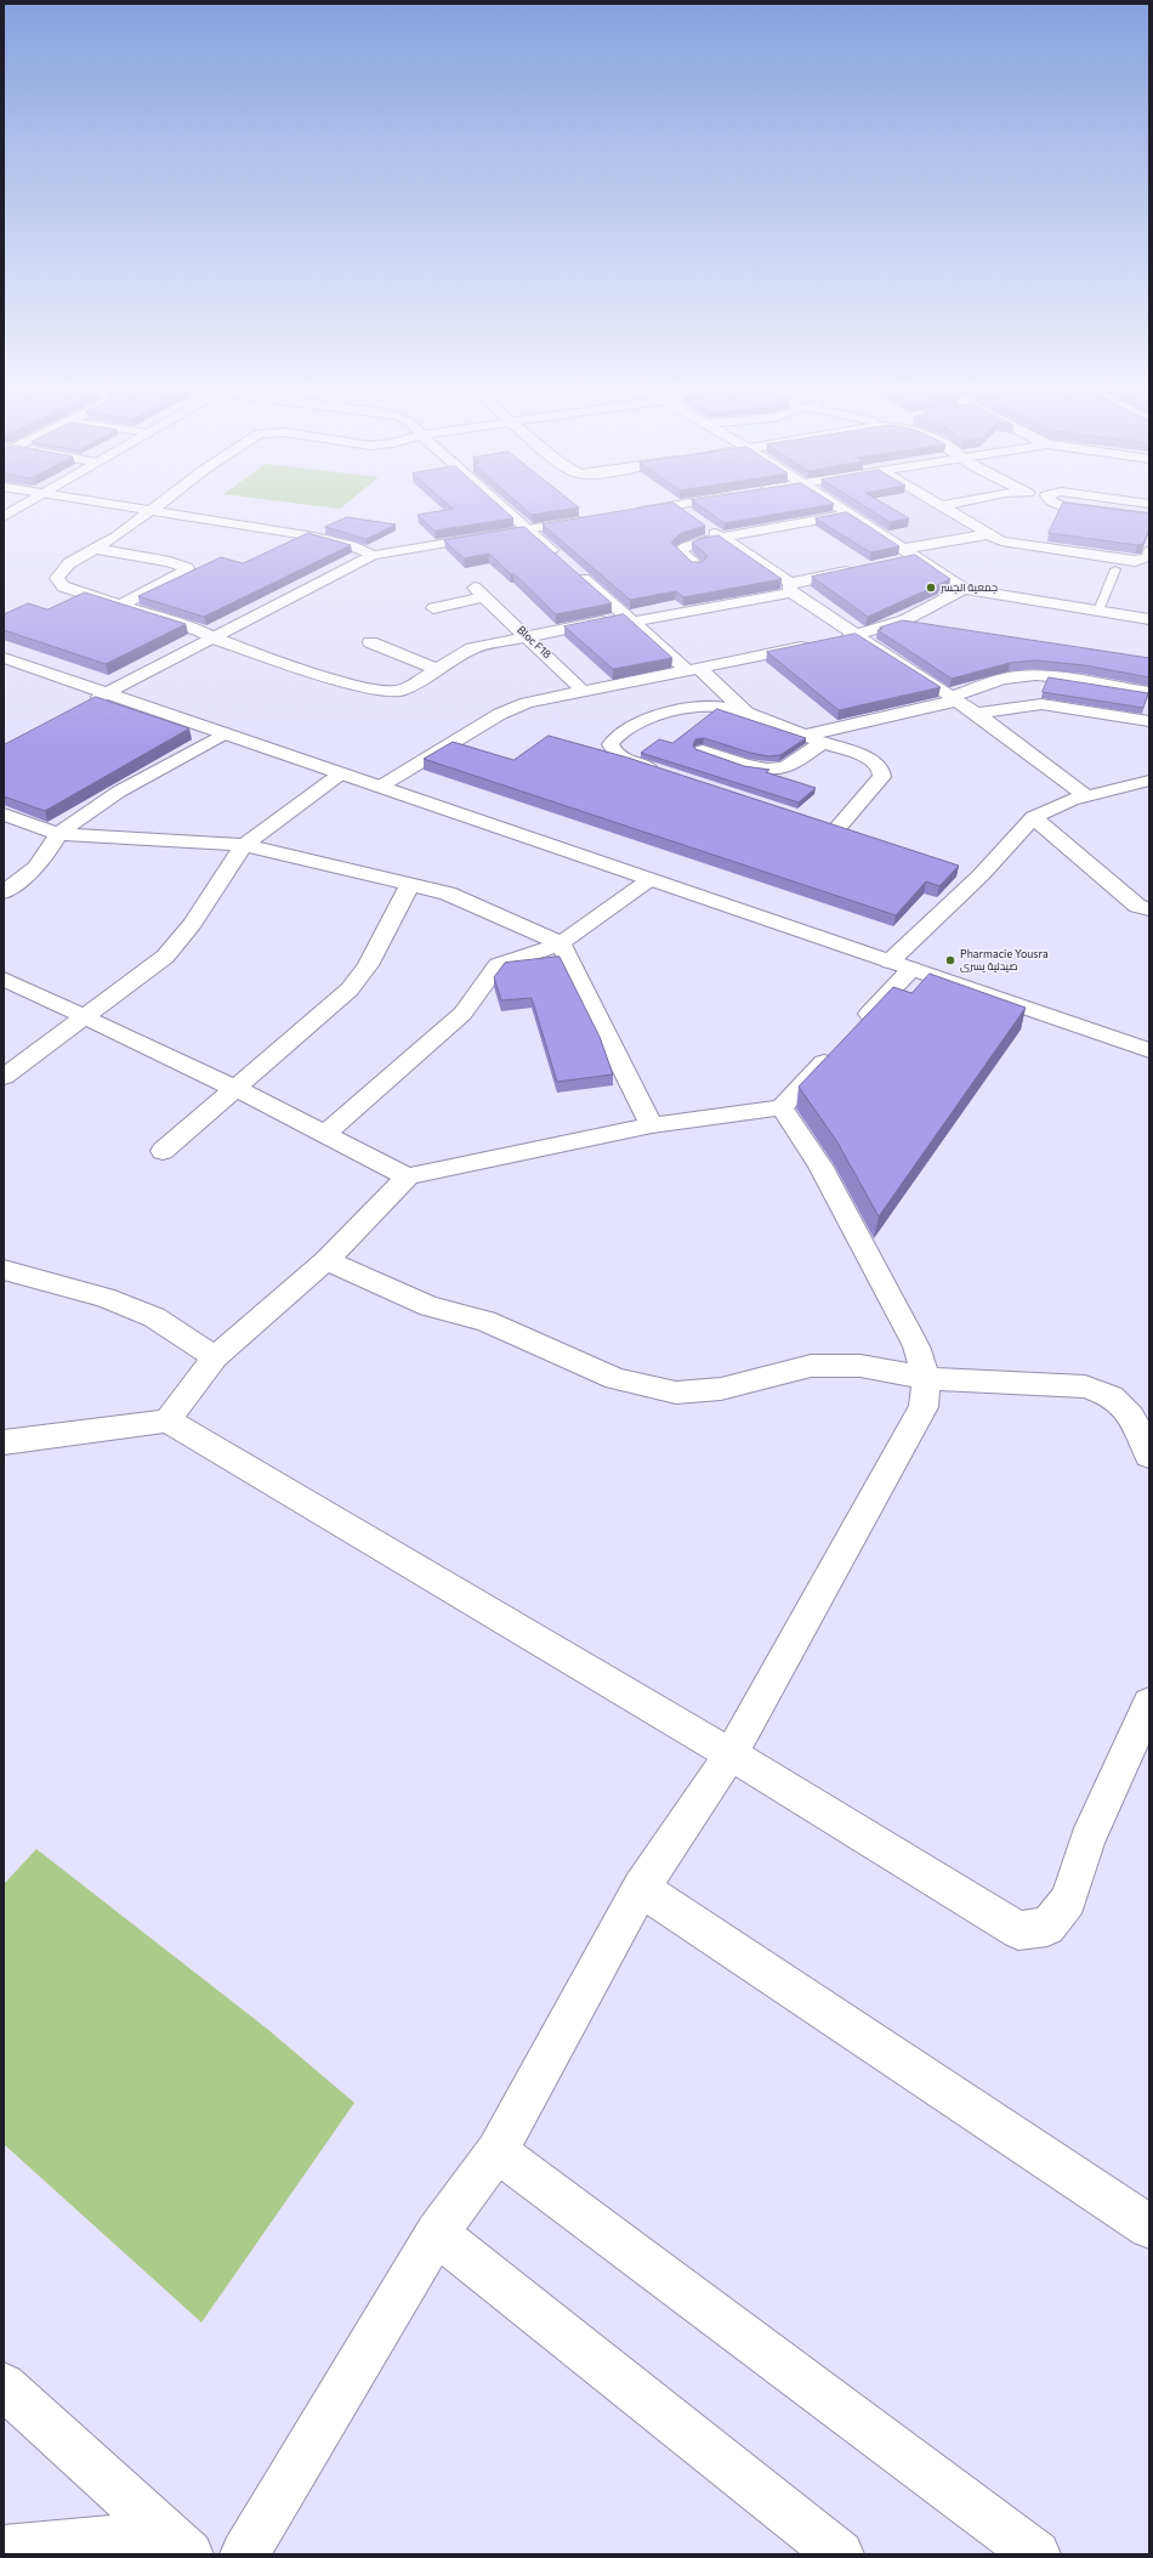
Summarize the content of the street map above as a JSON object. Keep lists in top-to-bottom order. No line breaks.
{"streets":{"street":["Bloc F18"]},"places":["جمعية الجسر","Pharmacie Yousra صيدلية يسرى"]}
